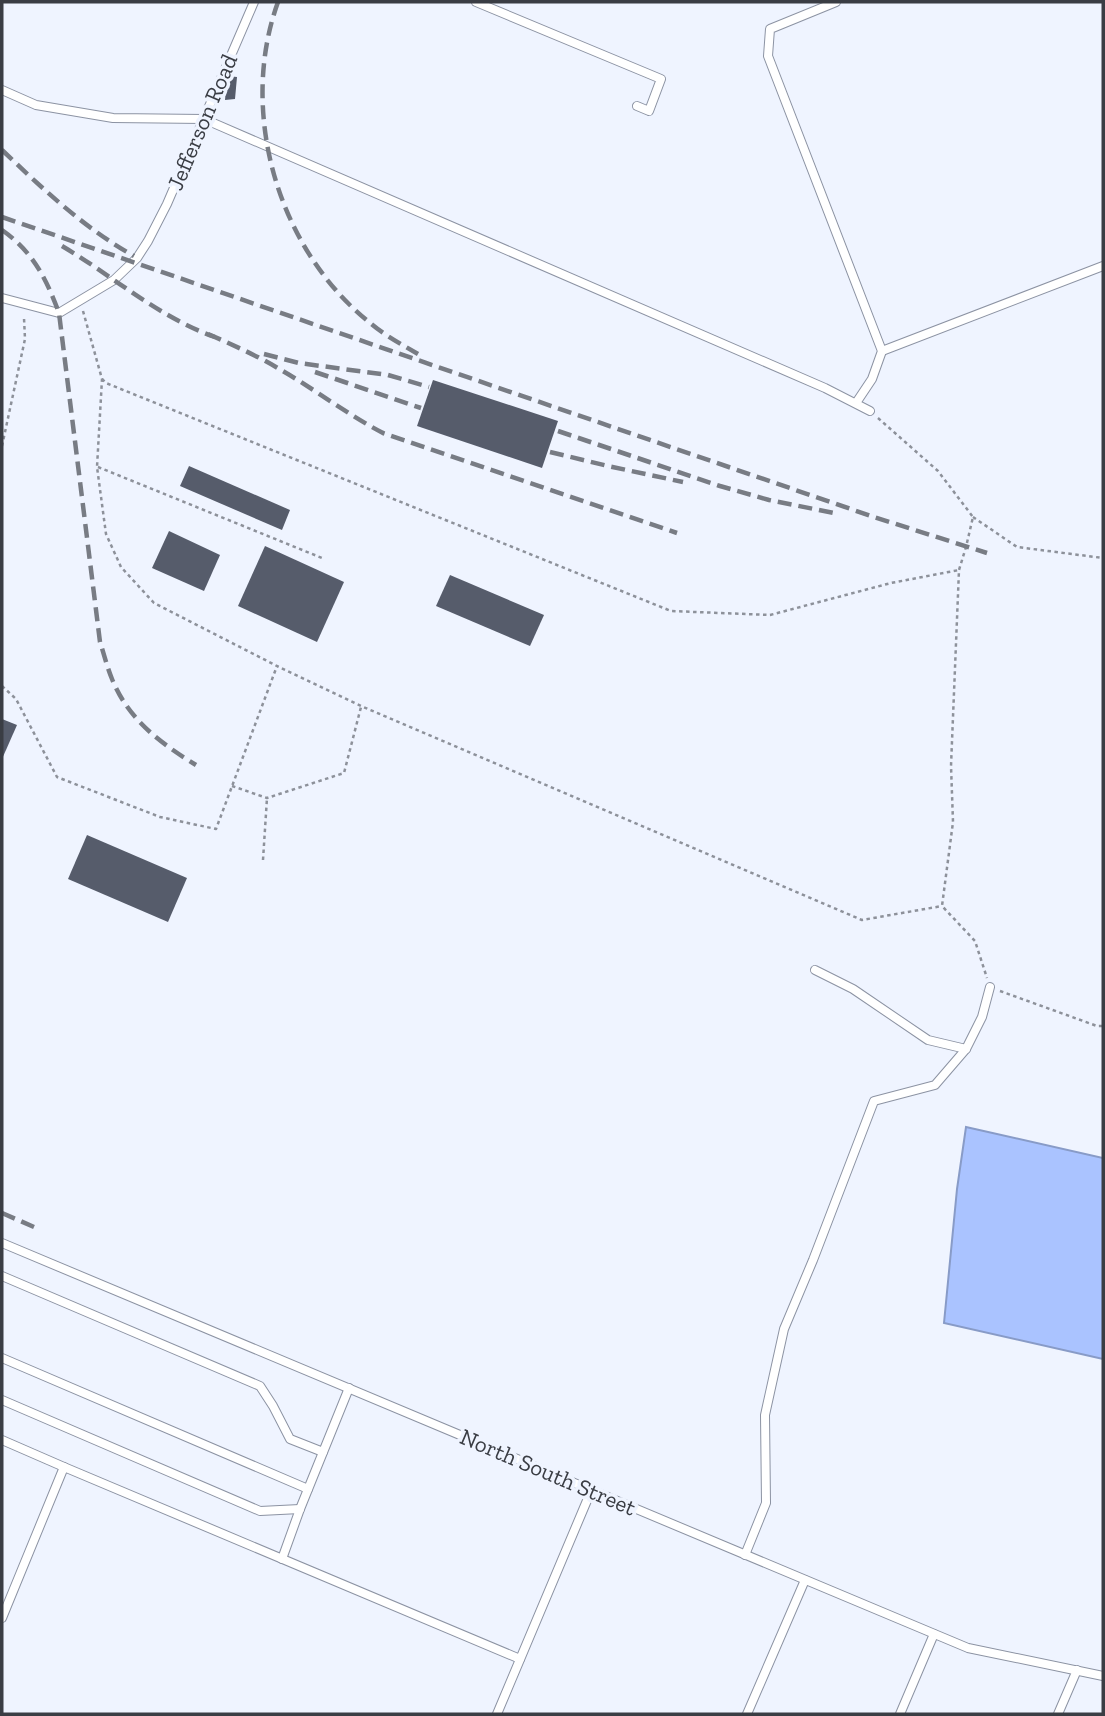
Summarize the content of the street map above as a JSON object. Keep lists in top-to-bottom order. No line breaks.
{"streets":{"lane":["Jefferson Road","North South Street"]}}
